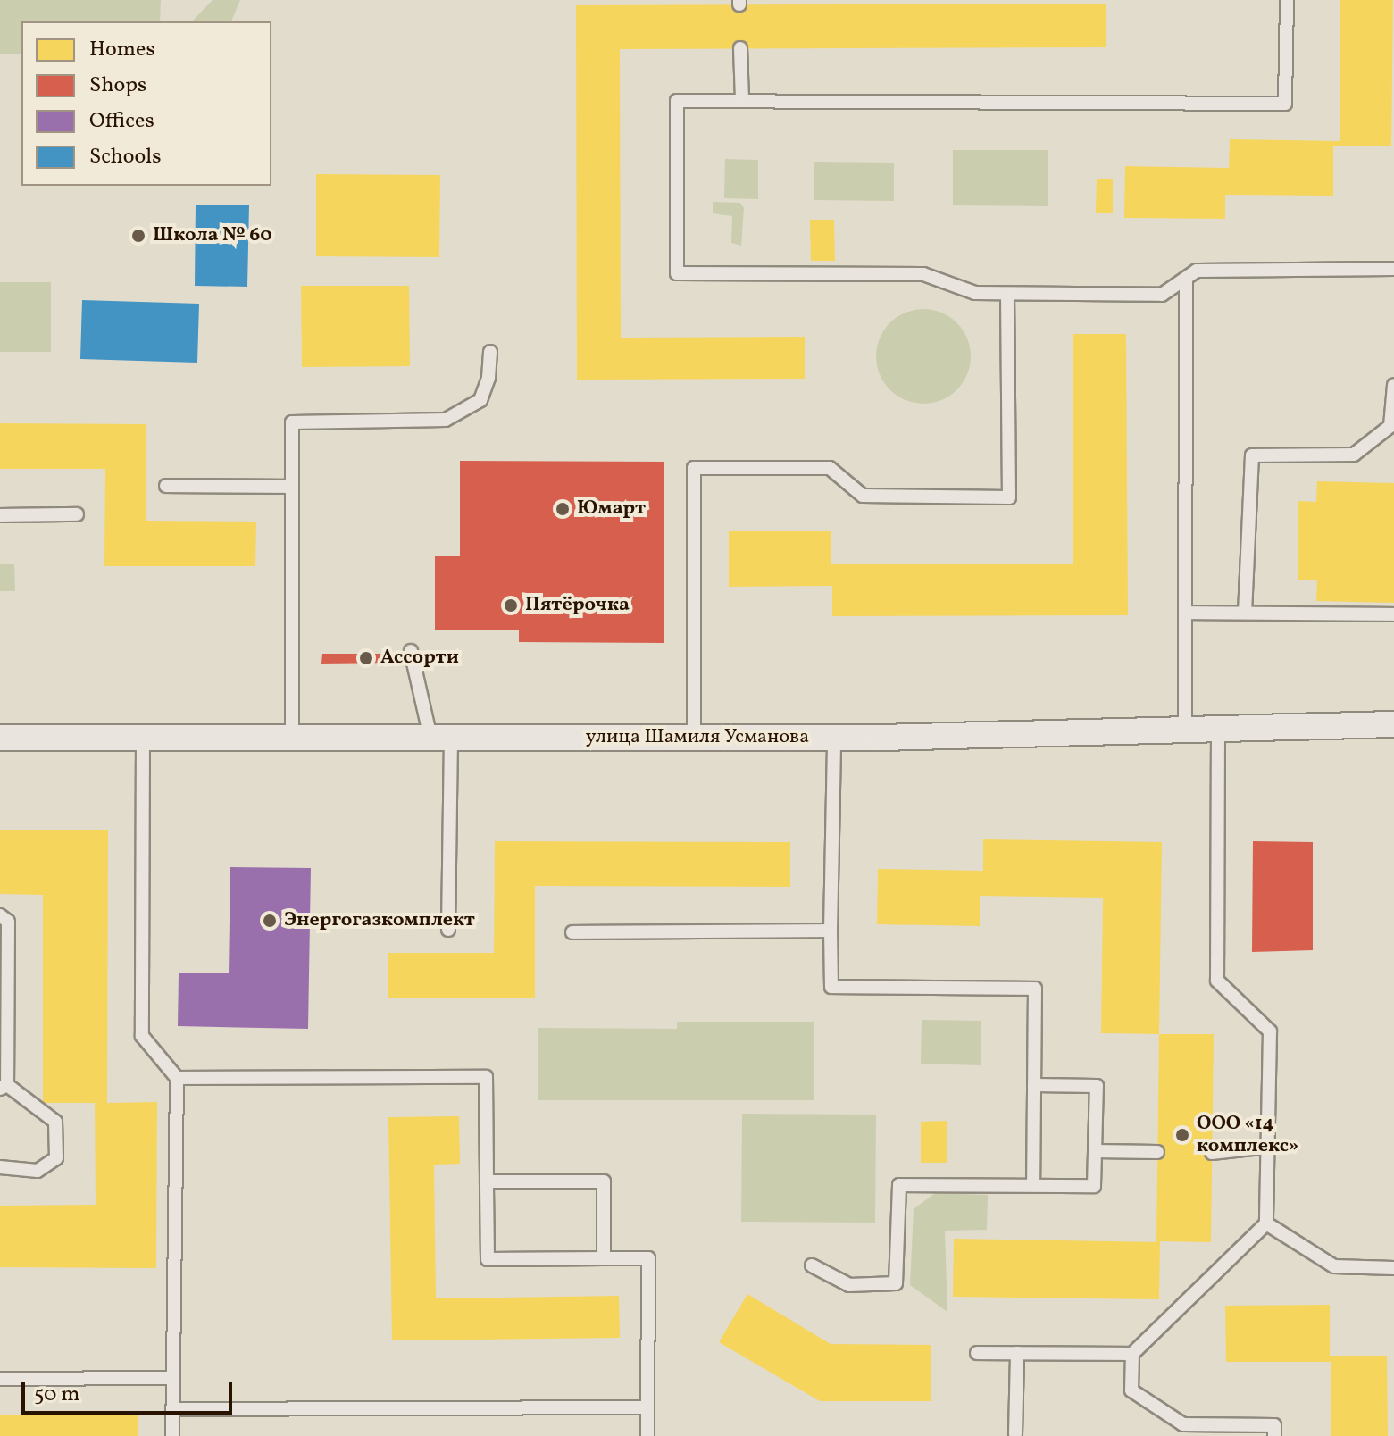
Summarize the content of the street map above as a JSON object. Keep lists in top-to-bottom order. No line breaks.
{"streets":{"street":["улица Шамиля Усманова"]},"places":["Школа № 60","Юмарт","Пятёрочка","Ассорти","Энергогазкомплект","ООО «14 комплекс»"],"legend":["Homes","Shops","Offices","Schools"],"scale_bar":"50 m"}
